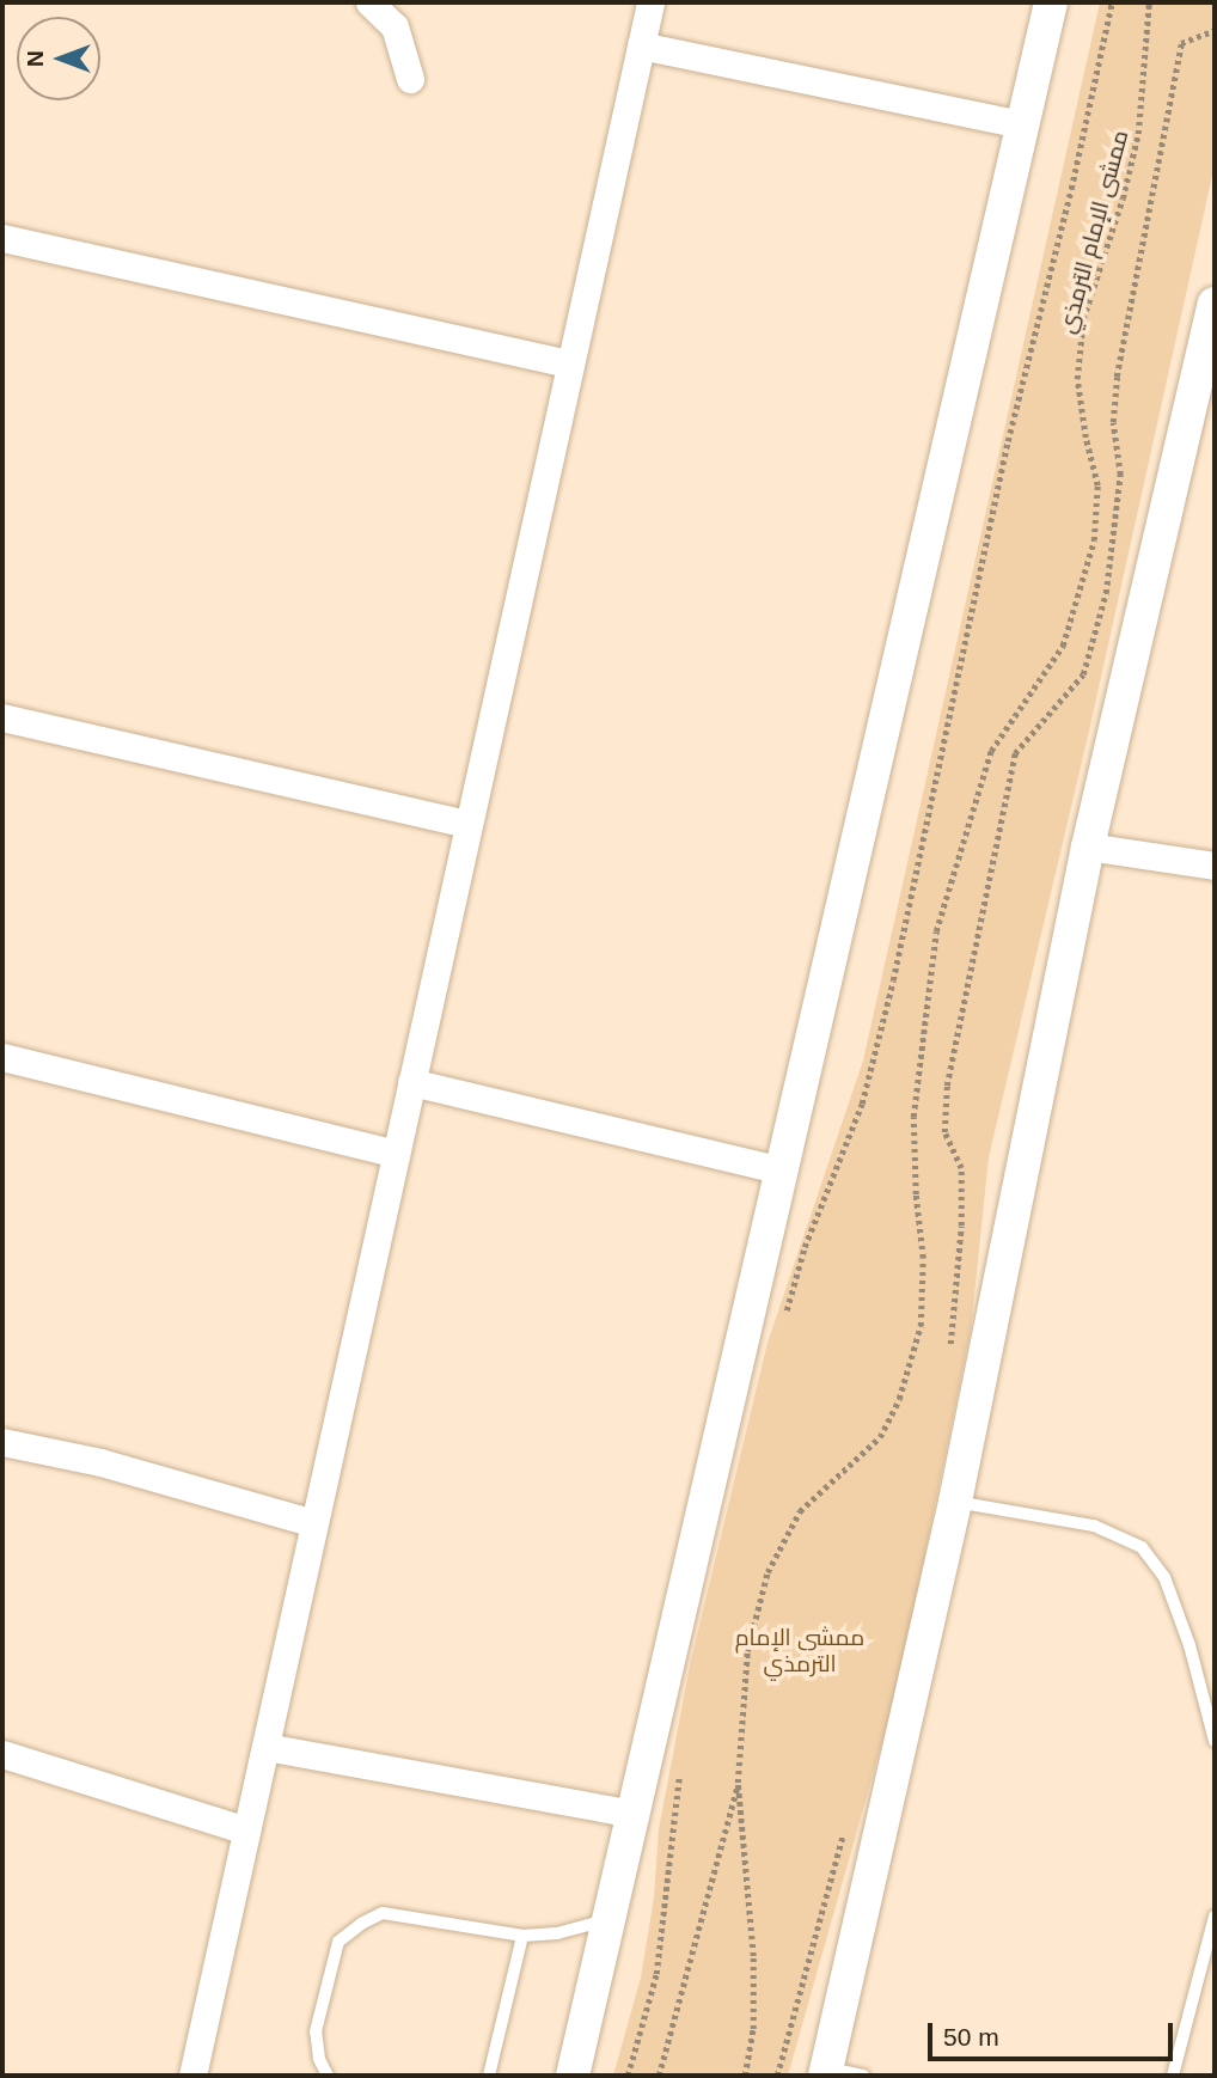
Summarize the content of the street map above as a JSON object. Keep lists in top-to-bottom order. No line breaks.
{"streets":{"path":["ممشى الإمام الترمذي"]},"parks":["ممشى الإمام الترمذي"],"scale_bar":"50 m","north":"left"}
